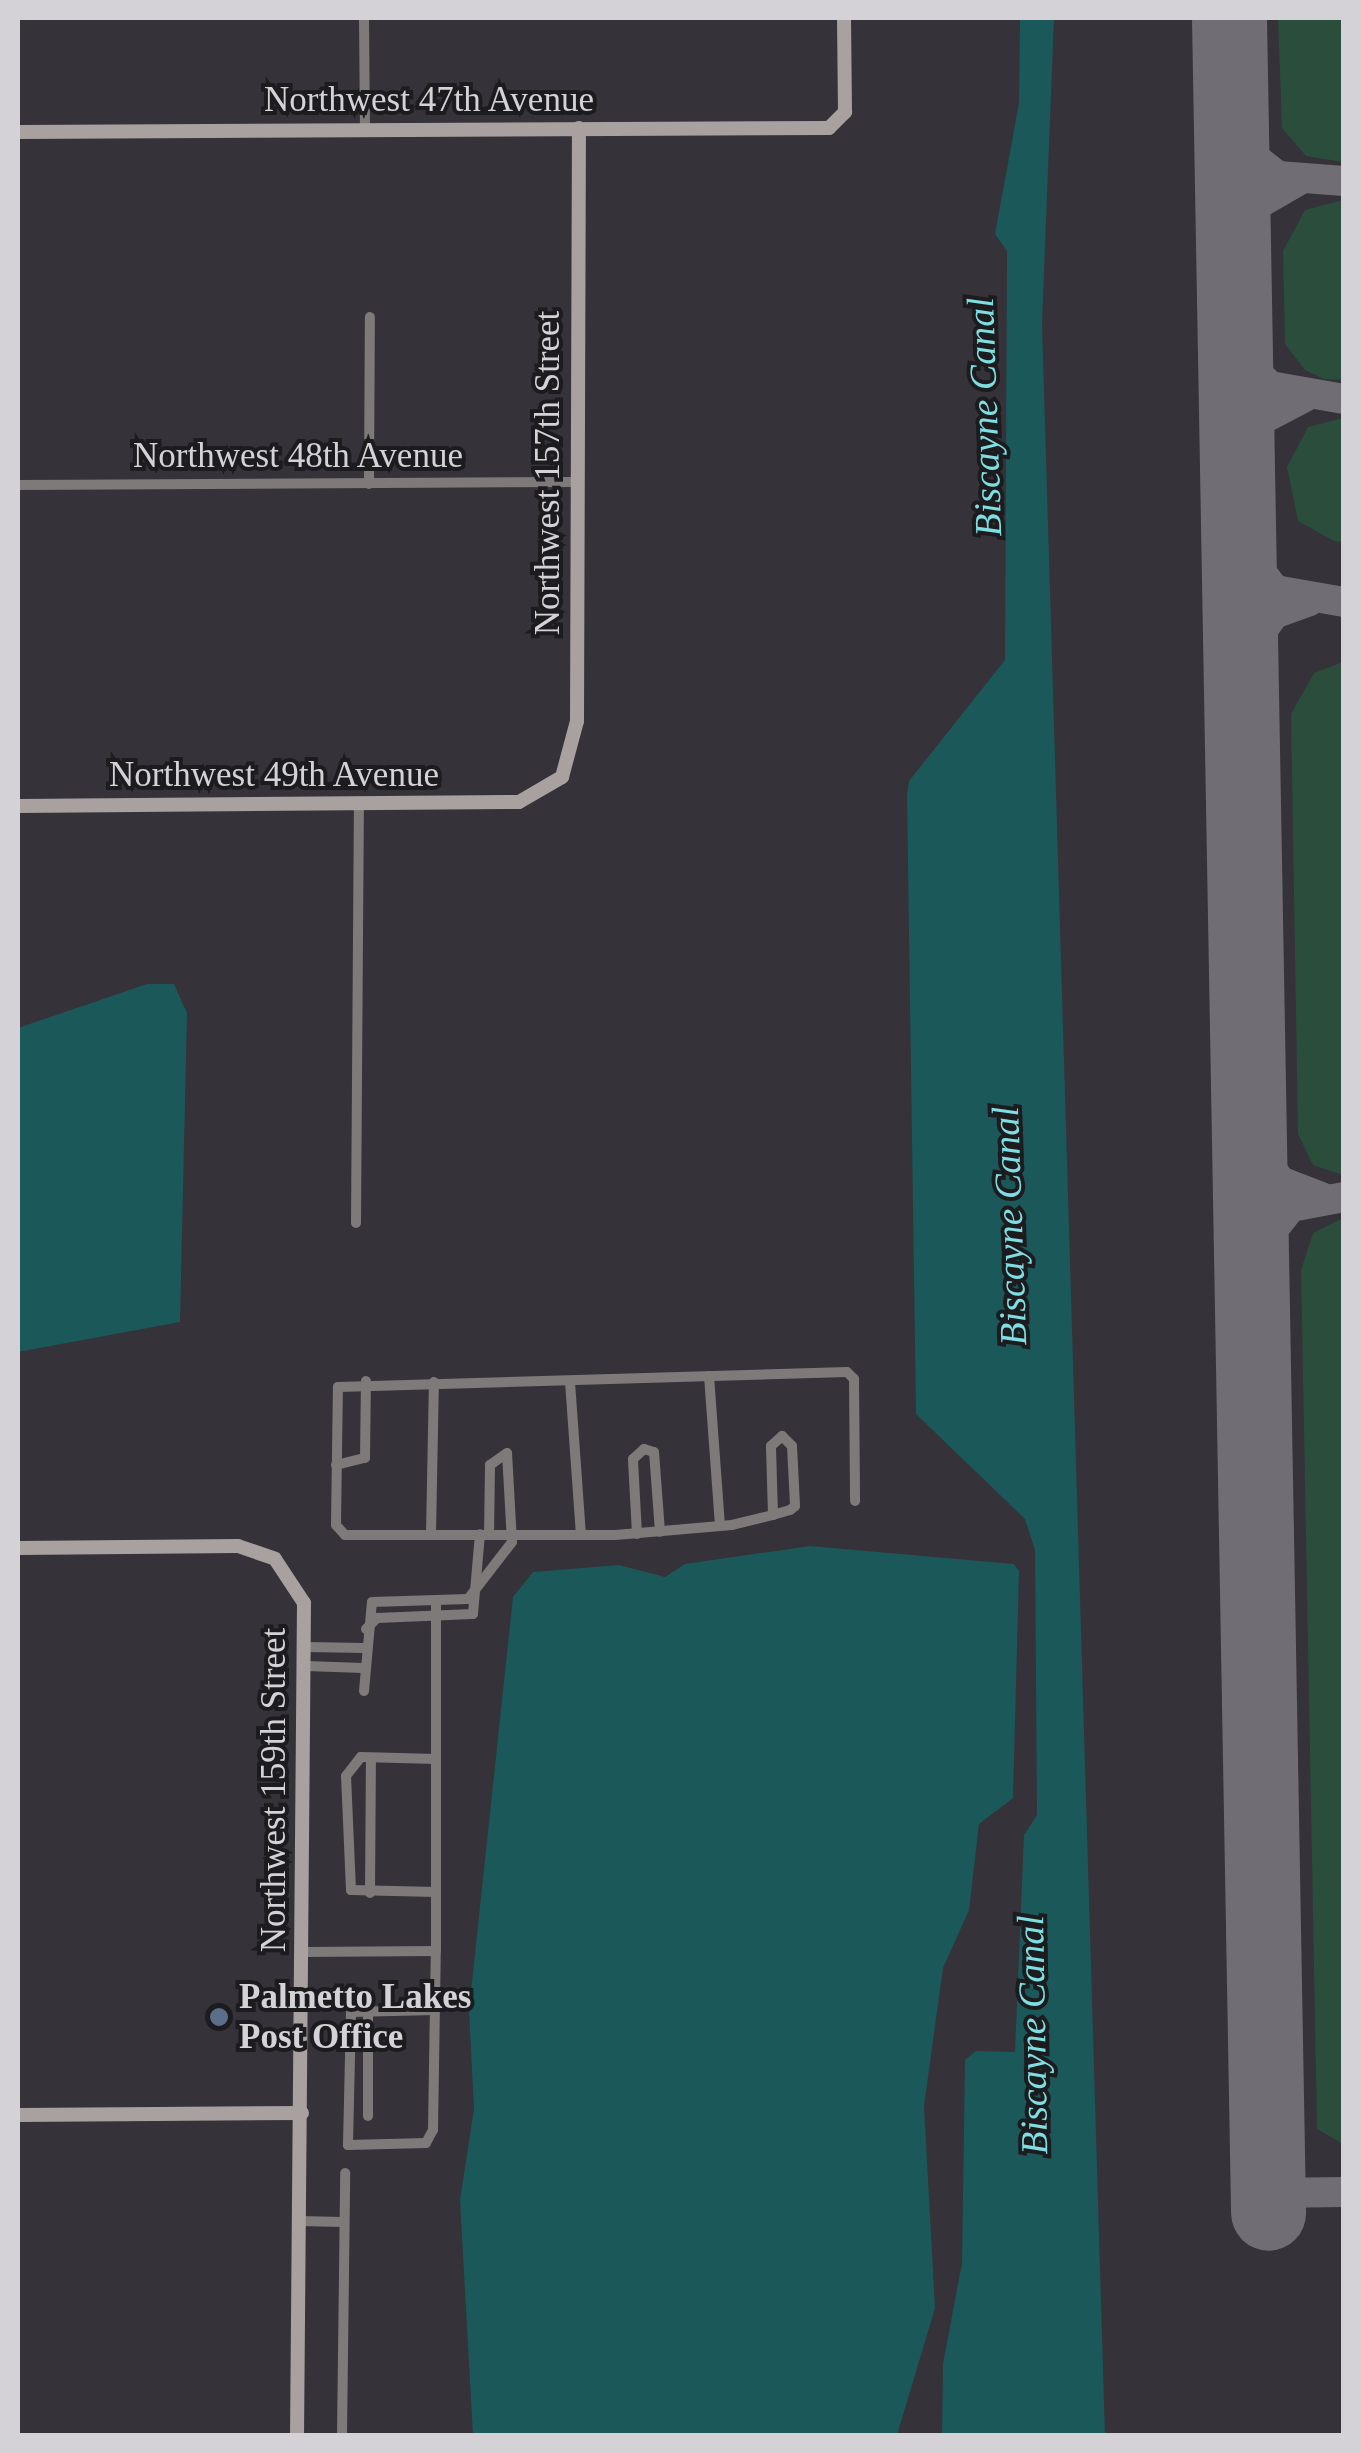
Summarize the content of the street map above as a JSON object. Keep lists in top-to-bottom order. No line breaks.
{"streets":{"street":["Northwest 47th Avenue","Northwest 48th Avenue","Northwest 157th Street","Northwest 49th Avenue","Northwest 159th Street"]},"crossings":[["Northwest 47th Avenue","Northwest 157th Street"],["Northwest 48th Avenue","Northwest 157th Street"],["Northwest 157th Street","Northwest 49th Avenue"]],"water":["Biscayne Canal"],"places":["Palmetto Lakes Post Office"]}
